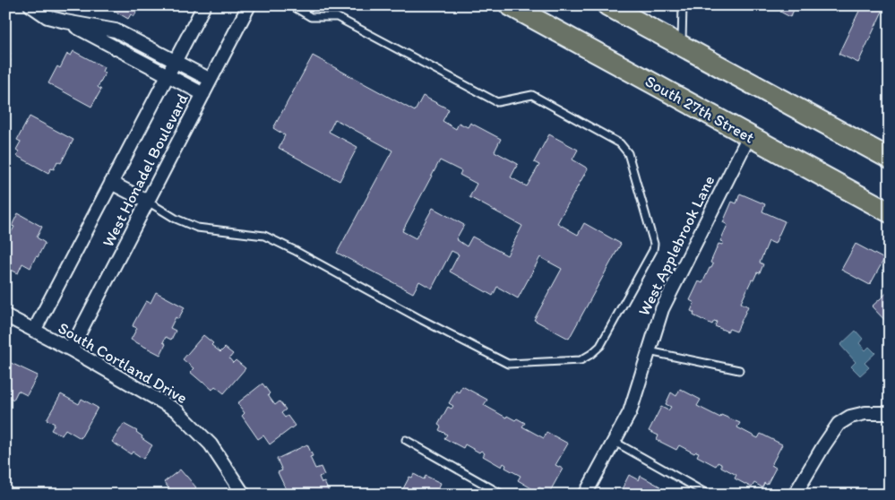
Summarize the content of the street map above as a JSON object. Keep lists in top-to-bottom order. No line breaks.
{"streets":{"main road":["South 27th Street"],"street":["West Honadel Boulevard","West Applebrook Lane","South Cortland Drive"]},"crossings":[["South 27th Street","West Applebrook Lane"],["West Honadel Boulevard","South Cortland Drive"]]}
